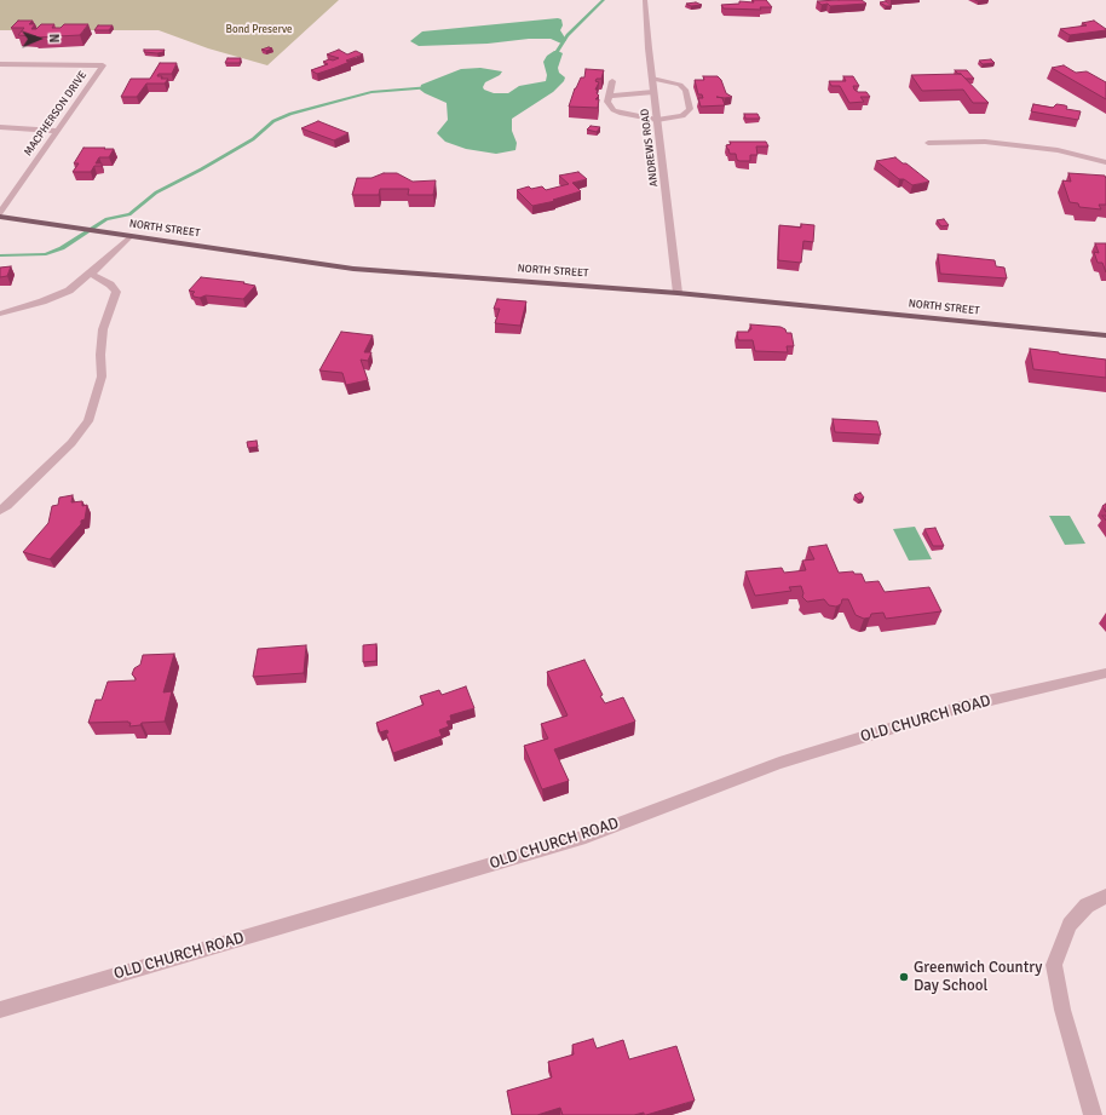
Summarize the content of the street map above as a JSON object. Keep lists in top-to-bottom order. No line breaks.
{"streets":{"main road":["NORTH STREET"],"street":["MACPHERSON DRIVE","ANDREWS ROAD","OLD CHURCH ROAD"]},"crossings":[["ANDREWS ROAD","NORTH STREET"]],"parks":["Bond Preserve"],"places":["Greenwich Country Day School"],"north":"right"}
